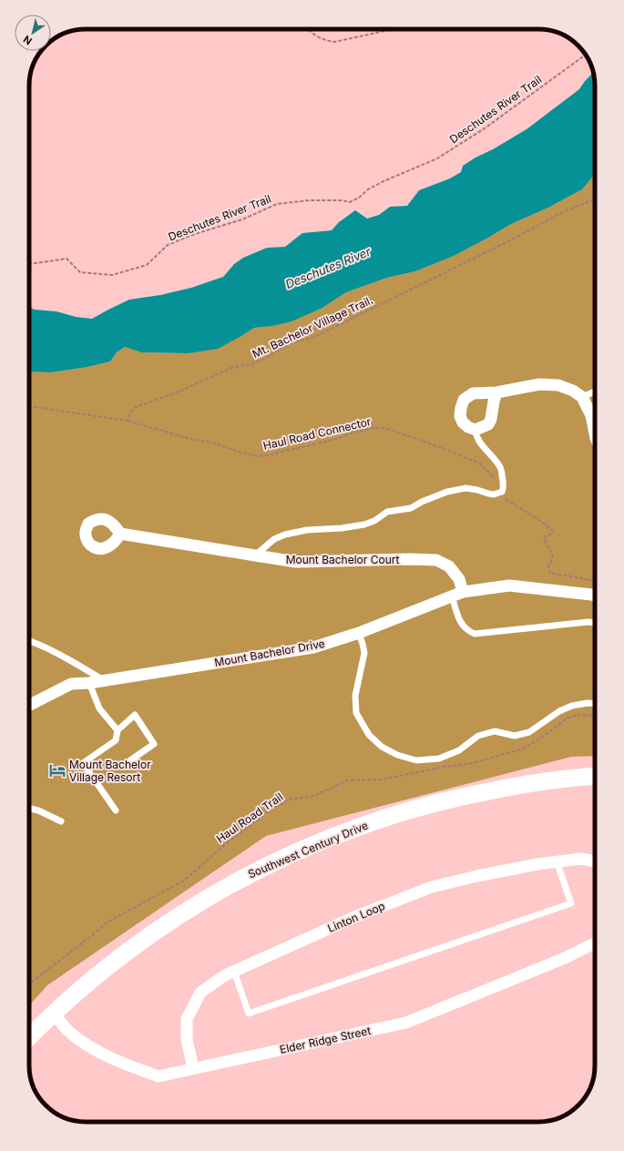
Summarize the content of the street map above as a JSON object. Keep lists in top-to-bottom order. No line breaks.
{"streets":{"main road":["Southwest Century Drive"],"street":["Mount Bachelor Court","Mount Bachelor Drive","Linton Loop","Elder Ridge Street"],"path":["Deschutes River Trail","Mt. Bachelor Village Trail.","Haul Road Connector","Haul Road Trail"]},"crossings":[["Mt. Bachelor Village Trail.","Haul Road Connector"],["Mount Bachelor Court","Mount Bachelor Drive"],["Southwest Century Drive","Elder Ridge Street"],["Linton Loop","Elder Ridge Street"]],"water":["Deschutes River"],"places":{"hotel":["Mount Bachelor Village Resort"]},"north":"bottom left"}
